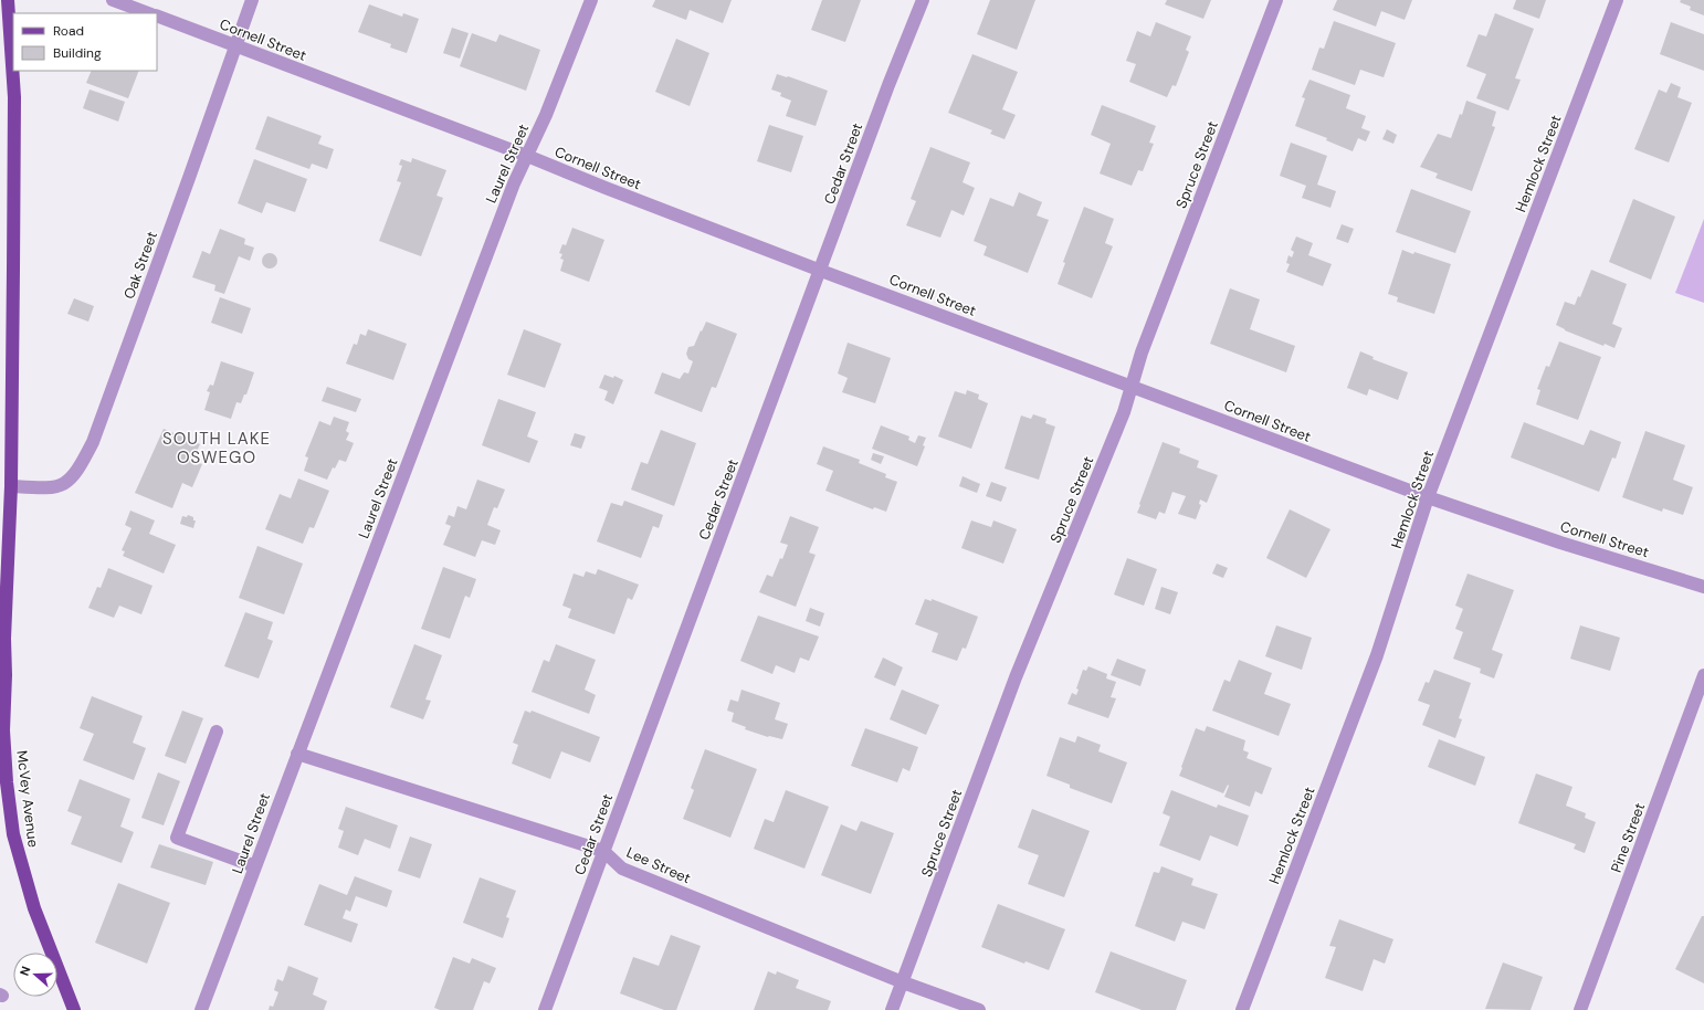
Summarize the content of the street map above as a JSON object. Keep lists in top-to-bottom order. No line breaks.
{"streets":{"main road":["McVey Avenue"],"street":["Cornell Street","Laurel Street","Cedar Street","Hemlock Street","Spruce Street","Oak Street","Pine Street","Lee Street"]},"crossings":[["Cornell Street","Laurel Street"],["Cornell Street","Cedar Street"],["Cornell Street","Hemlock Street"],["Cornell Street","Spruce Street"],["Cornell Street","Oak Street"],["Laurel Street","Lee Street"],["Cedar Street","Lee Street"],["Spruce Street","Lee Street"],["Oak Street","McVey Avenue"]],"districts":["SOUTH LAKE OSWEGO"],"legend":["Road","Building"],"north":"left"}
